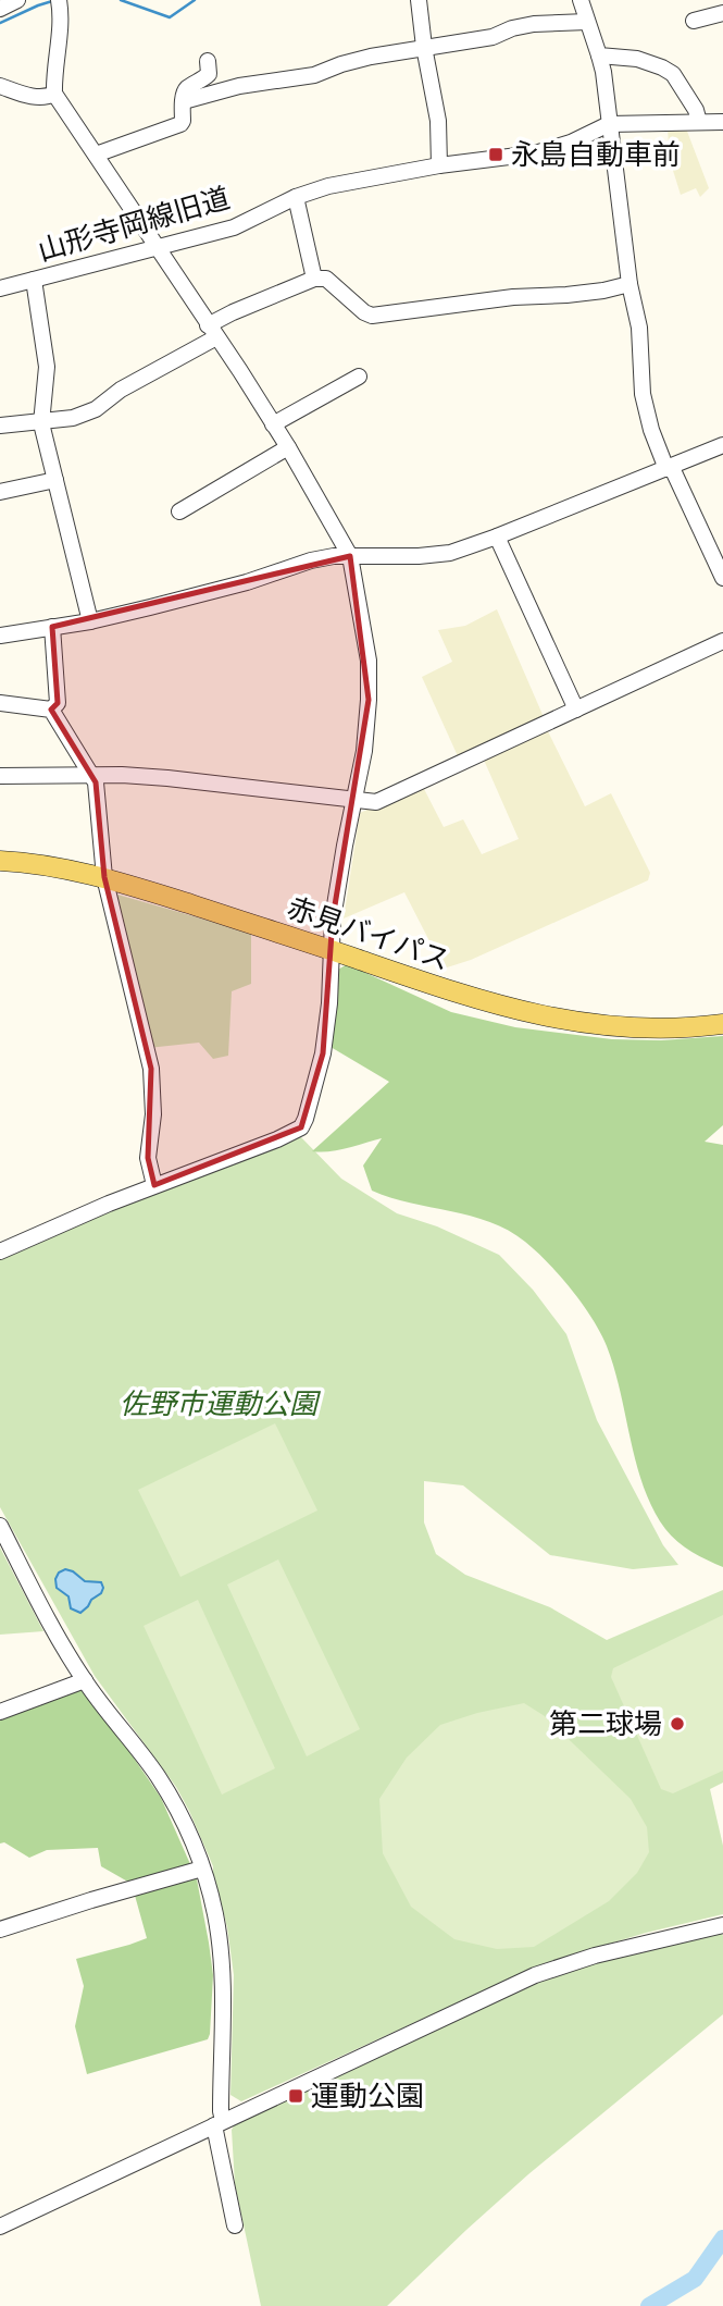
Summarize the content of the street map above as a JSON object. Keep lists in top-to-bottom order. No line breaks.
{"streets":{"main road":["赤見バイパス"],"street":["山形寺岡線旧道"]},"parks":["佐野市運動公園"],"places":{"transit":["永島自動車前","運動公園"],"other":["第二球場"]}}
